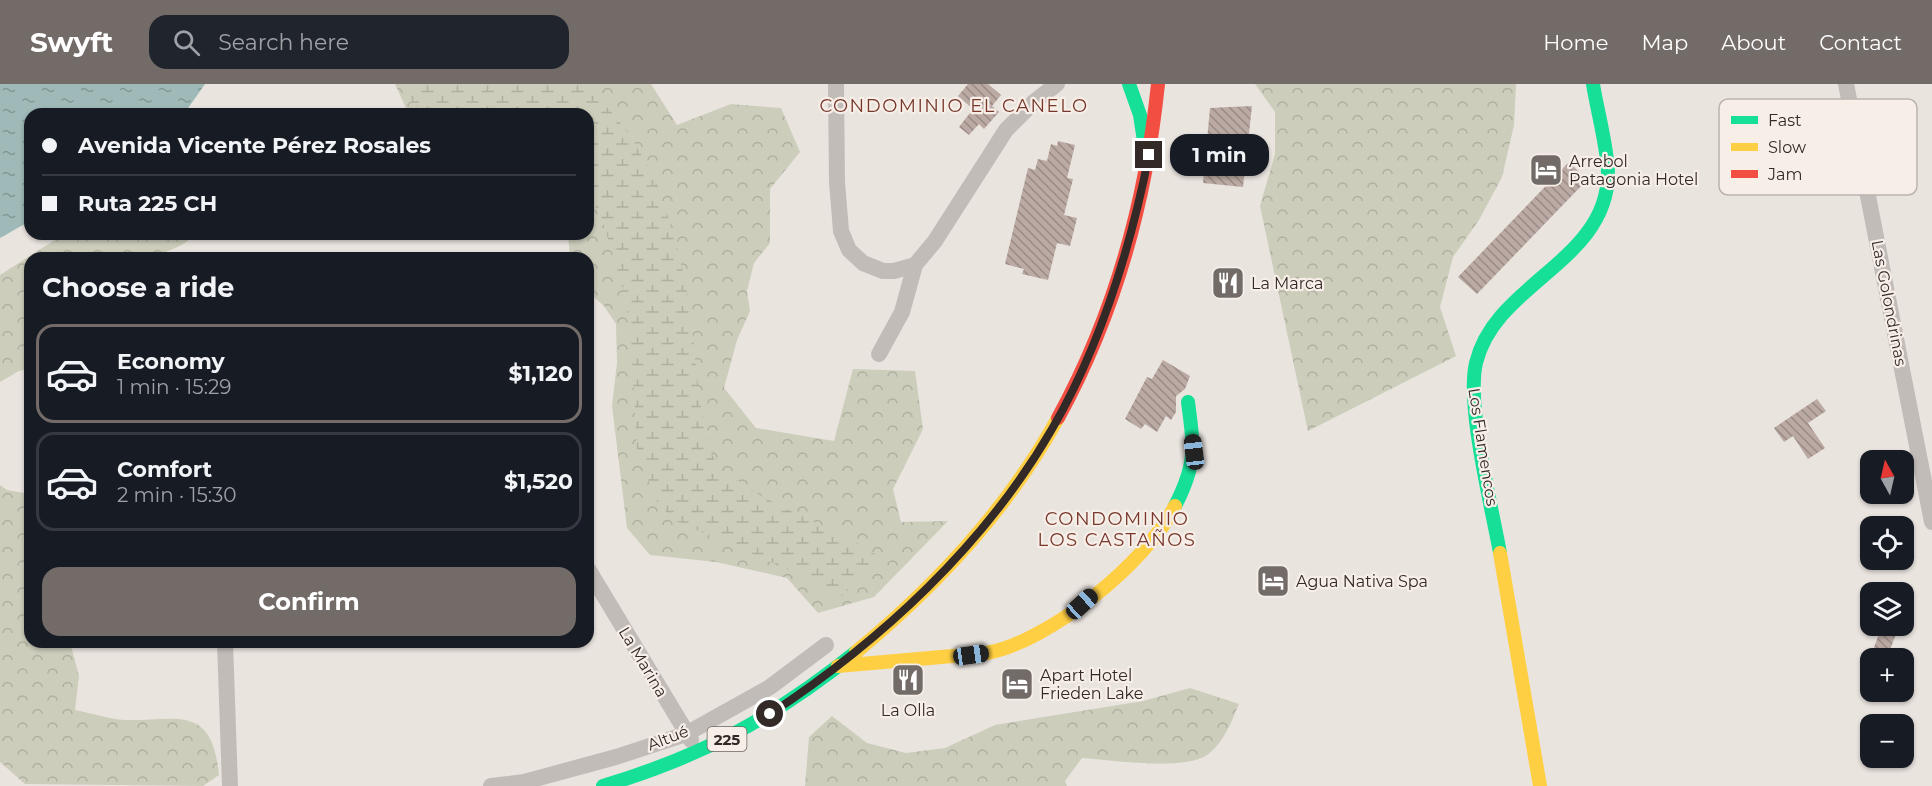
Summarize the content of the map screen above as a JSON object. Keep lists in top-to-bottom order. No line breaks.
{"streets":{"street":["Las Golondrinas","Los Flamencos","La Marina","Altué","225"]},"crossings":[["La Marina","Altué"],["La Marina","225"]],"districts":["CONDOMINIO EL CANELO","CONDOMINIO LOS CASTAÑOS"],"places":{"hotel":["Arrebol Patagonia Hotel","Agua Nativa Spa","Apart Hotel Frieden Lake"],"restaurant":["La Marca","La Olla"]},"legend":["Fast","Slow","Jam"],"north":"top","page":{"header":"Swyft","search":"Search here","nav":["Home","Map","About","Contact"],"banner":["Avenida Vicente Pérez Rosales","Ruta 225 CH"],"bubble":"1 min","heading":"Choose a ride","list":[{"name":"Economy","note":"1 min · 15:29","value":"$1,120"},{"name":"Comfort","note":"2 min · 15:30","value":"$1,520"}],"map_buttons":["+","−"],"buttons":"Confirm"}}
